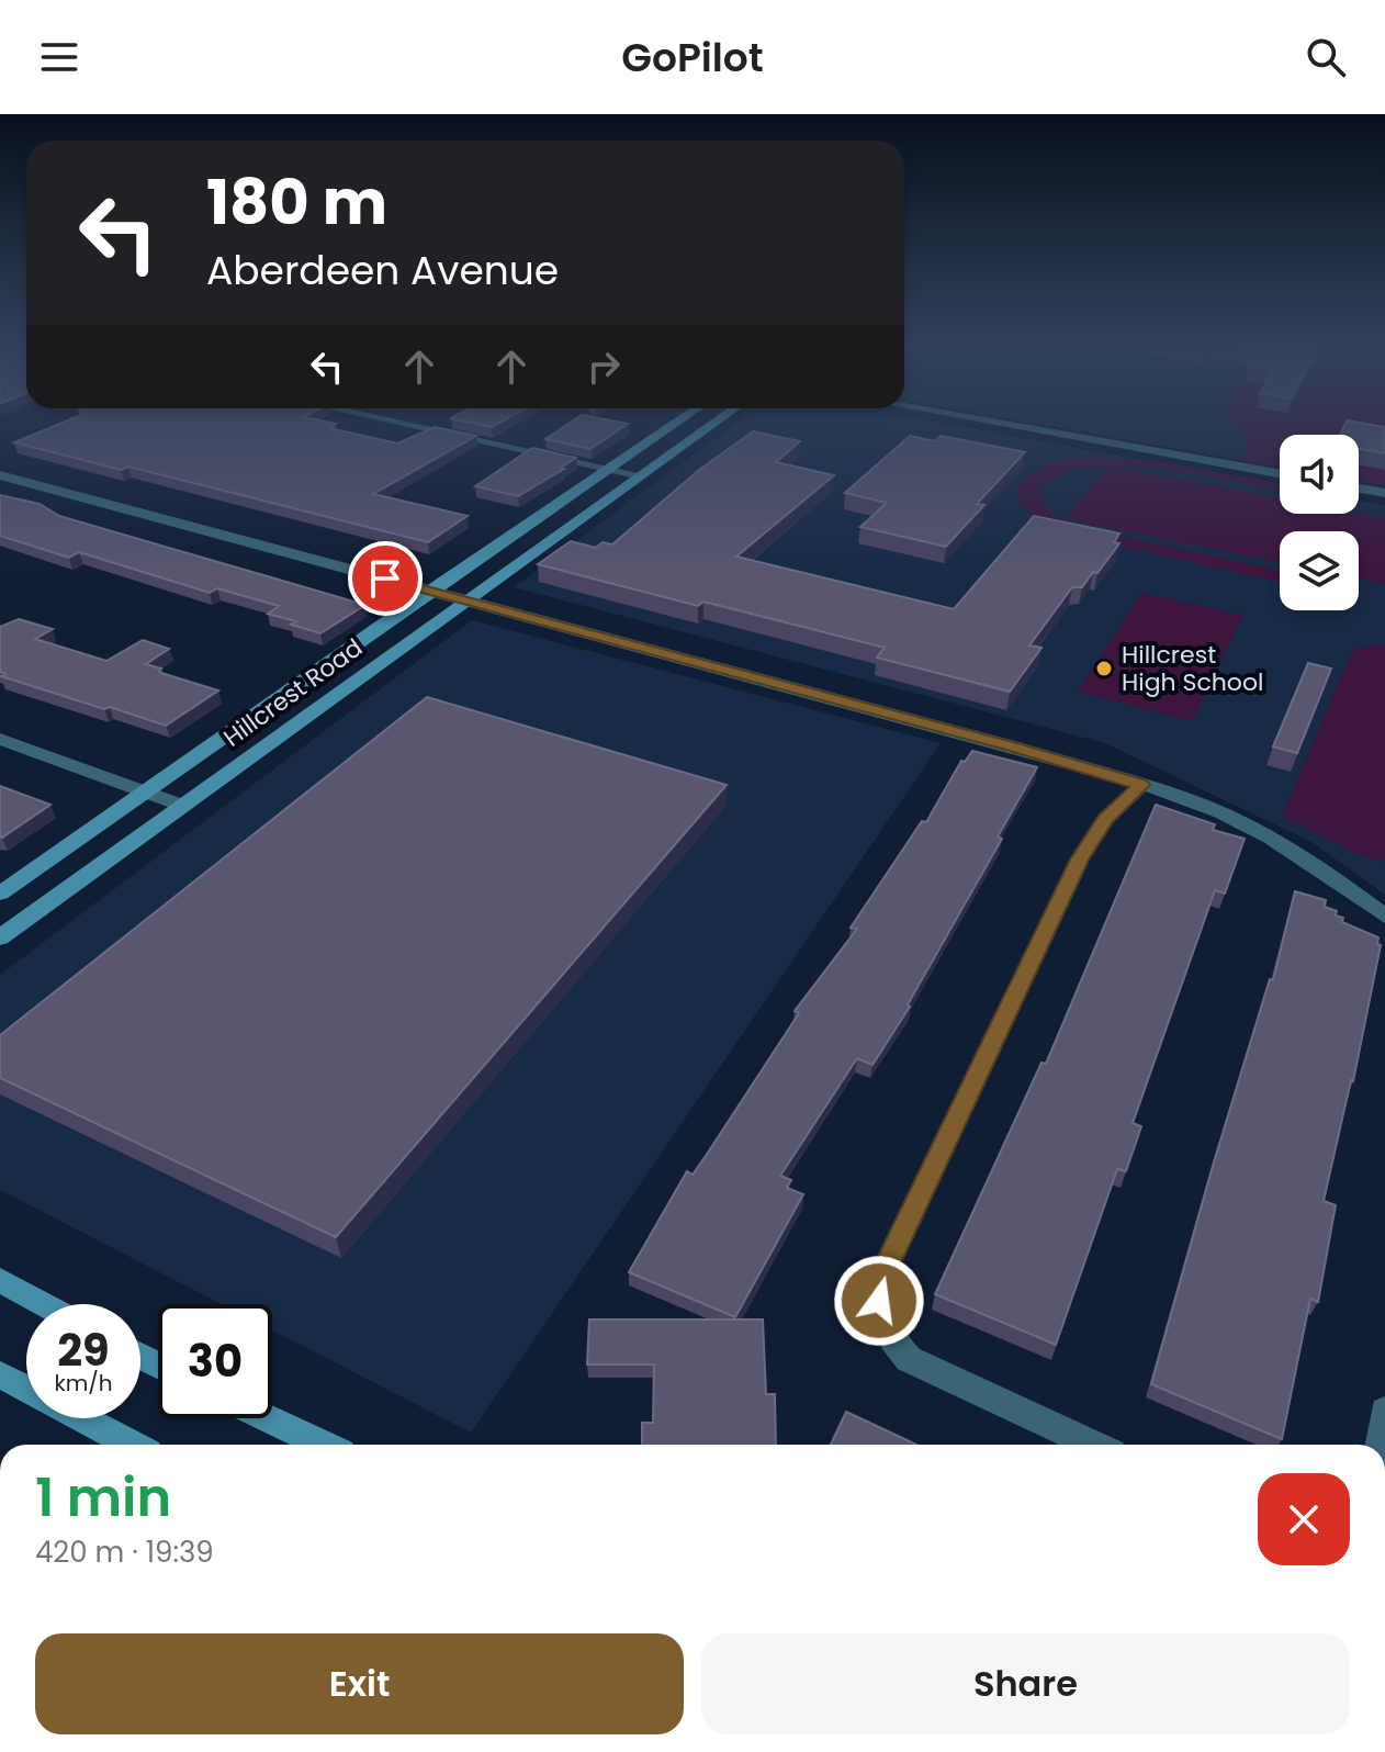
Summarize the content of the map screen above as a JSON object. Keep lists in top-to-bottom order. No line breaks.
{"streets":{"main road":["Hillcrest Road"]},"places":["Hillcrest High School"],"page":{"header":"GoPilot","turn":["180 m","Aberdeen Avenue"],"speed":"29 km/h","limit":"30","heading":["1 min","420 m · 19:39"],"buttons":["Exit","Share"]}}
